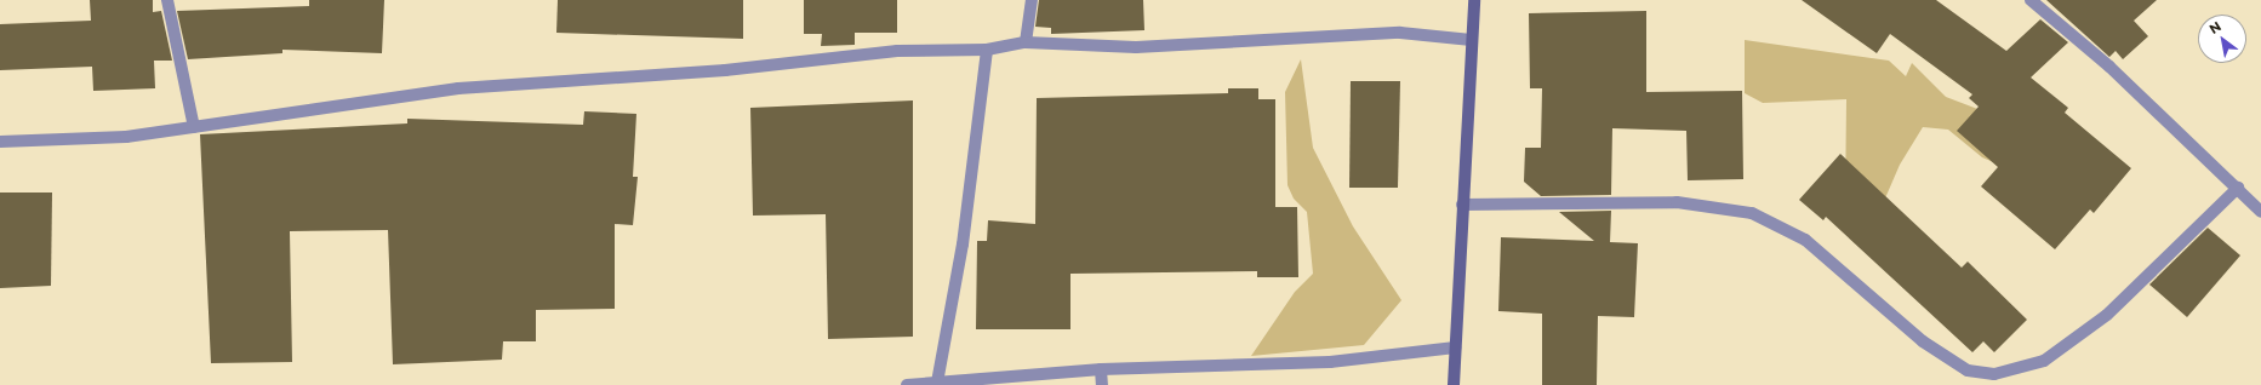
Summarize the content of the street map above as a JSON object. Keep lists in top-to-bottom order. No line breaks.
{"north":"top left"}
